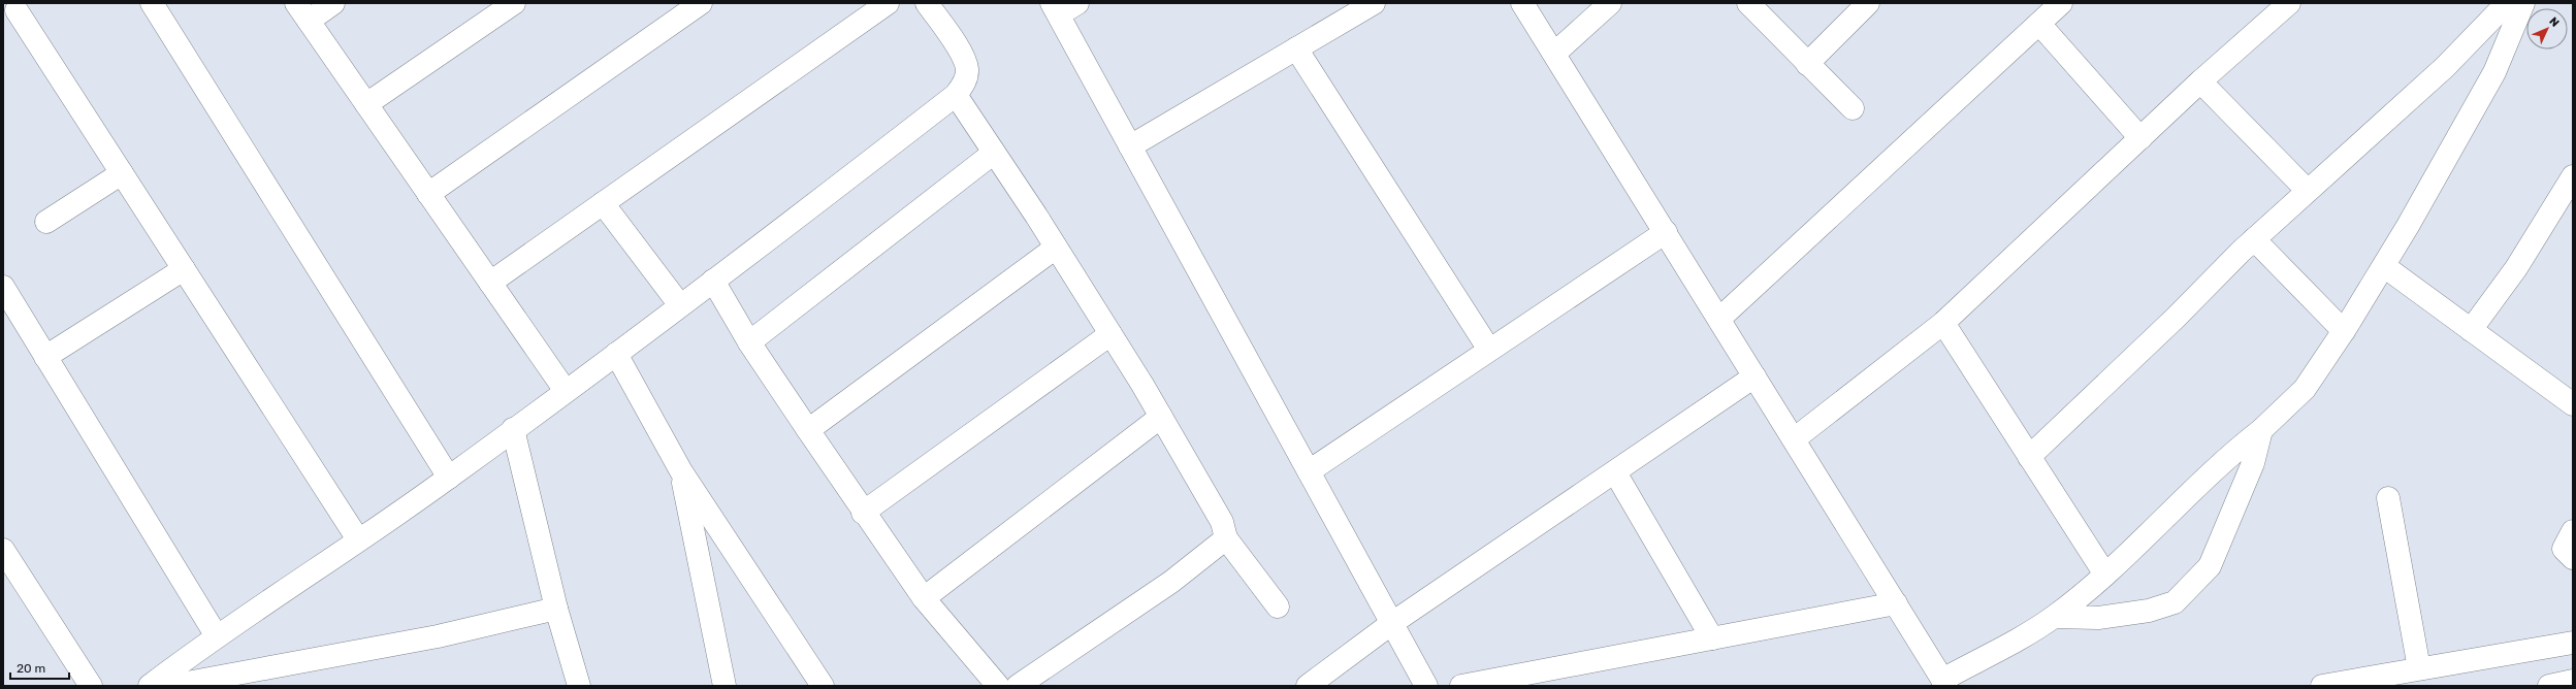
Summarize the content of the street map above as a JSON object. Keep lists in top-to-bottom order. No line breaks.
{"scale_bar":"20 m","north":"top right"}
